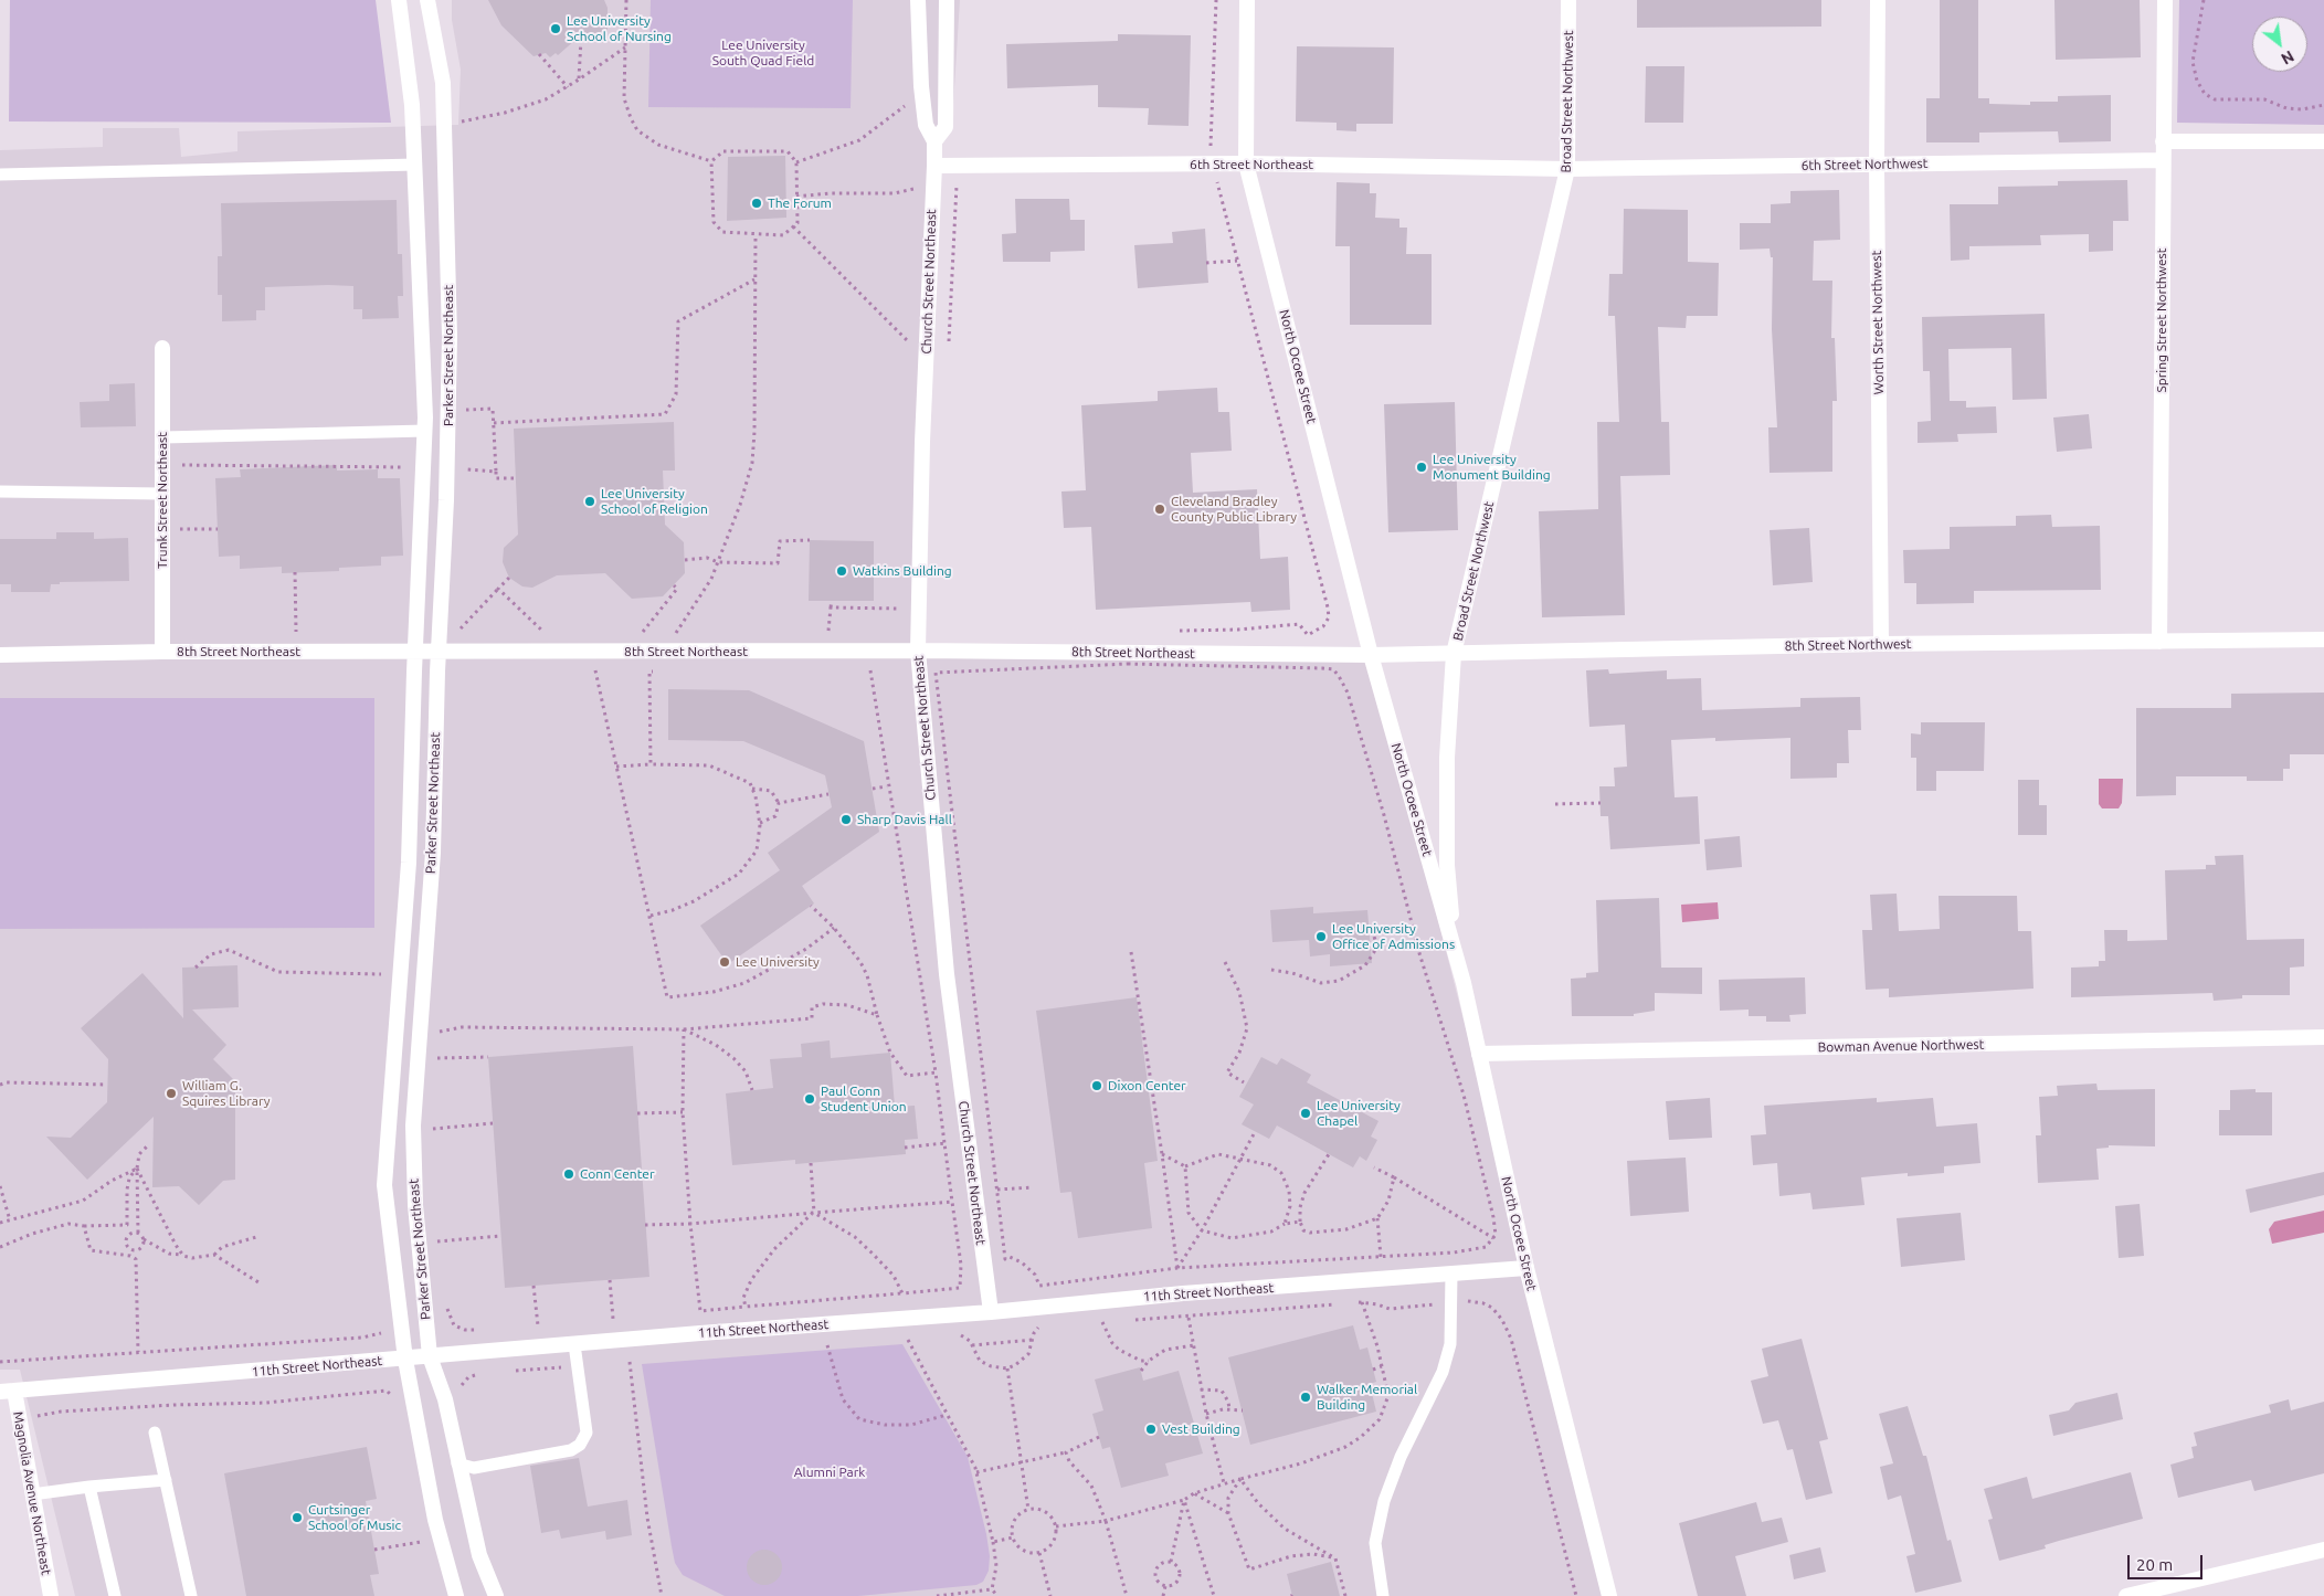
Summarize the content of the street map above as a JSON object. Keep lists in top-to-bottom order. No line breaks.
{"streets":{"street":["Broad Street Northwest","6th Street Northeast","6th Street Northwest","Church Street Northeast","Spring Street Northwest","Worth Street Northwest","Parker Street Northeast","North Ocoee Street","Trunk Street Northeast","8th Street Northwest","8th Street Northeast","Bowman Avenue Northwest","11th Street Northeast","Magnolia Avenue Northeast"]},"crossings":[["Broad Street Northwest","6th Street Northeast"],["Broad Street Northwest","6th Street Northwest"],["Broad Street Northwest","North Ocoee Street"],["Broad Street Northwest","8th Street Northwest"],["6th Street Northeast","6th Street Northwest"],["6th Street Northeast","Church Street Northeast"],["6th Street Northeast","North Ocoee Street"],["6th Street Northwest","Spring Street Northwest"],["6th Street Northwest","Worth Street Northwest"],["Church Street Northeast","8th Street Northeast"],["Church Street Northeast","11th Street Northeast"],["Spring Street Northwest","8th Street Northwest"],["Worth Street Northwest","8th Street Northwest"],["Parker Street Northeast","8th Street Northeast"],["Parker Street Northeast","11th Street Northeast"],["North Ocoee Street","8th Street Northwest"],["North Ocoee Street","8th Street Northeast"],["North Ocoee Street","Bowman Avenue Northwest"],["North Ocoee Street","11th Street Northeast"],["Trunk Street Northeast","8th Street Northeast"],["8th Street Northwest","8th Street Northeast"],["11th Street Northeast","Magnolia Avenue Northeast"]],"parks":["Lee University South Quad Field","Alumni Park"],"places":["Lee University School of Nursing","The Forum","Lee University Monument Building","Lee University School of Religion","Cleveland Bradley County Public Library","Watkins Building","Sharp Davis Hall","Lee University Office of Admissions","Lee University","Dixon Center","William G. Squires Library","Paul Conn Student Union","Lee University Chapel","Conn Center","Walker Memorial Building","Vest Building","Curtsinger School of Music"],"scale_bar":"20 m","north":"bottom right"}
